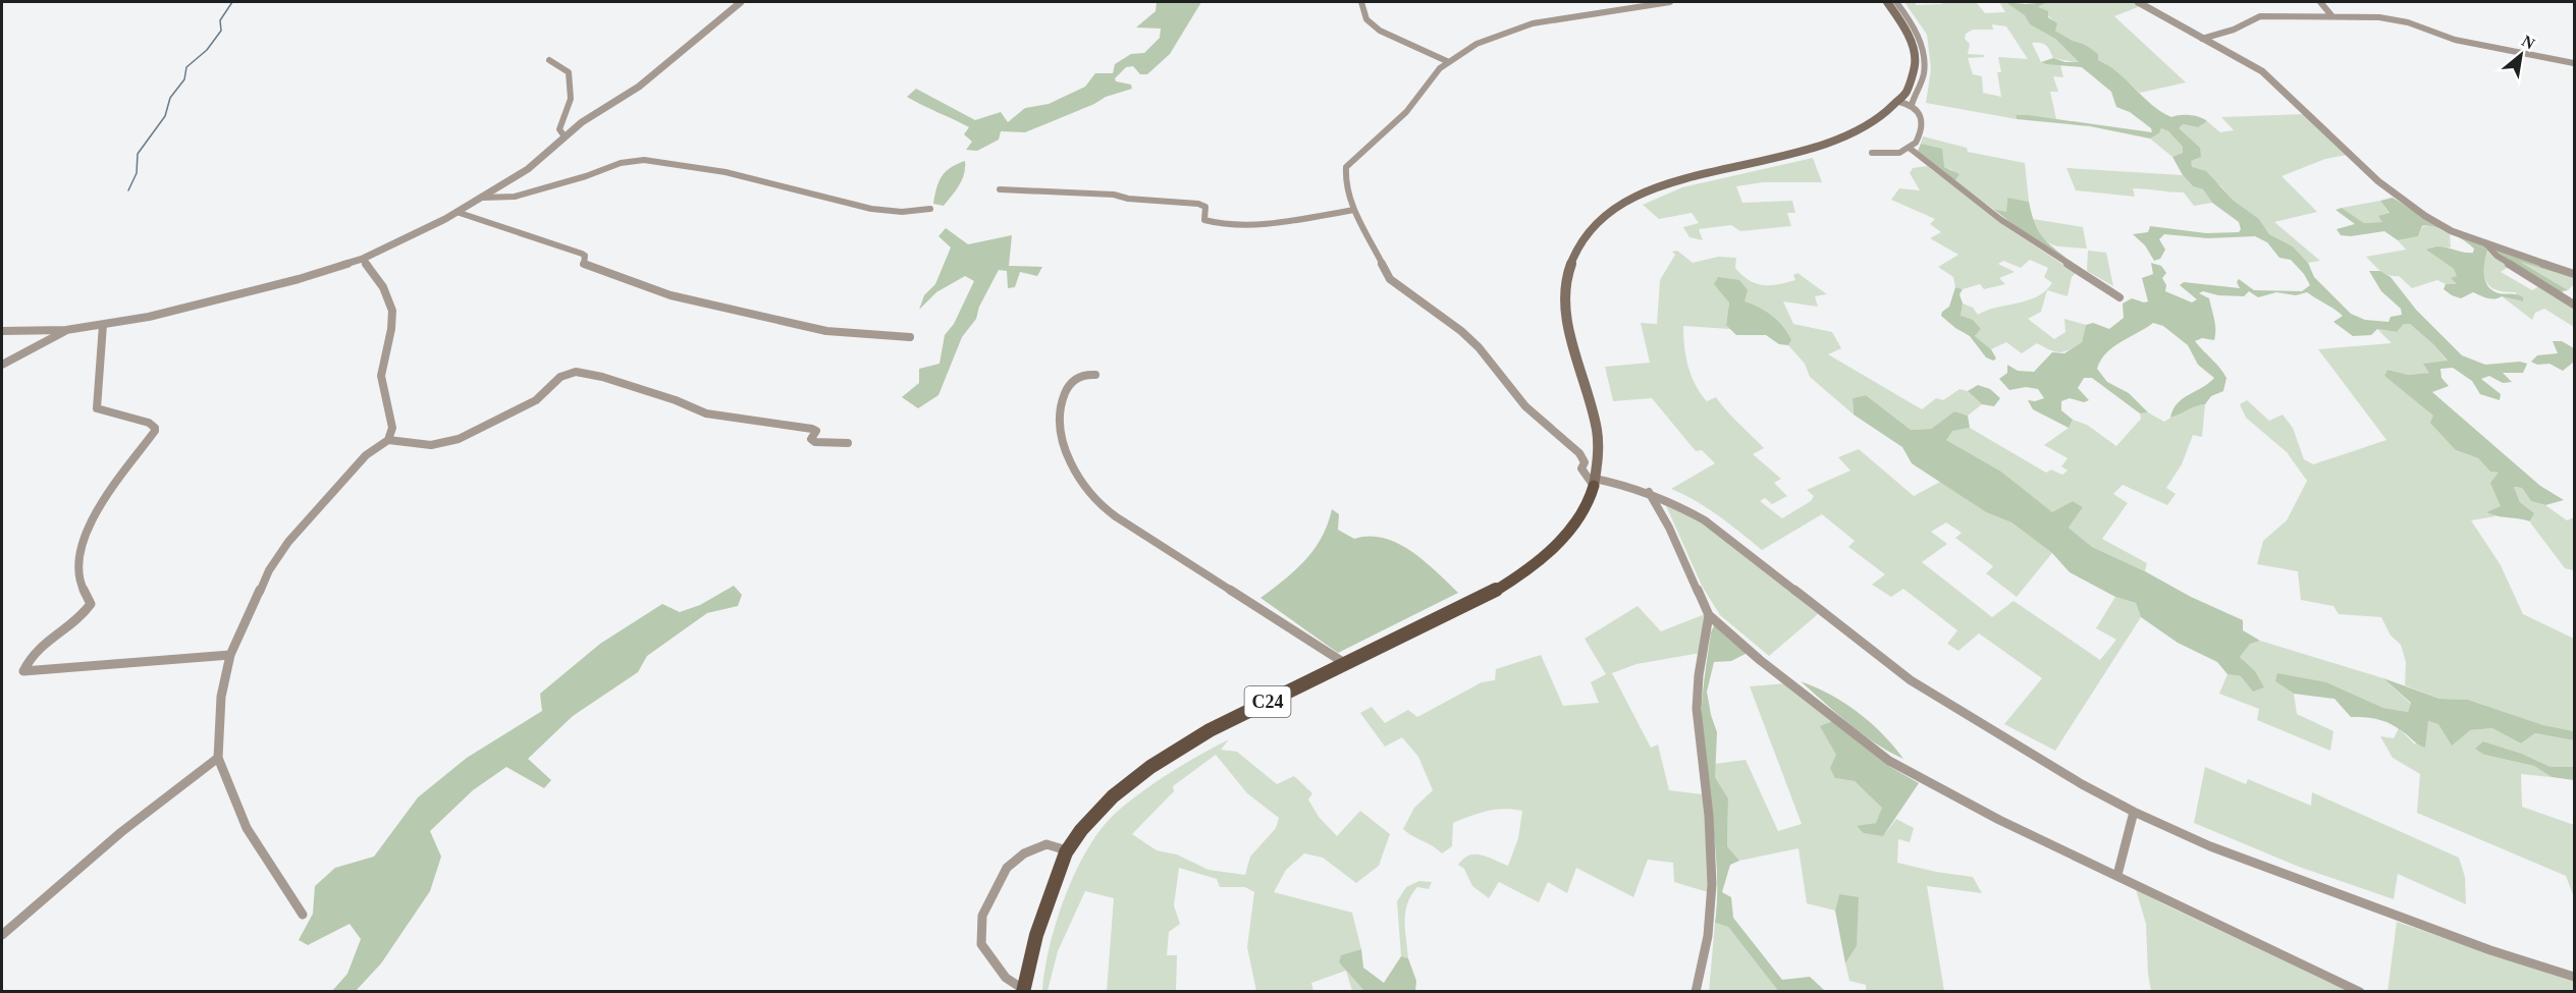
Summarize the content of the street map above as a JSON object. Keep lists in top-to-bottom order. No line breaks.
{"streets":{"main road":["C24"]},"north":"top right"}
